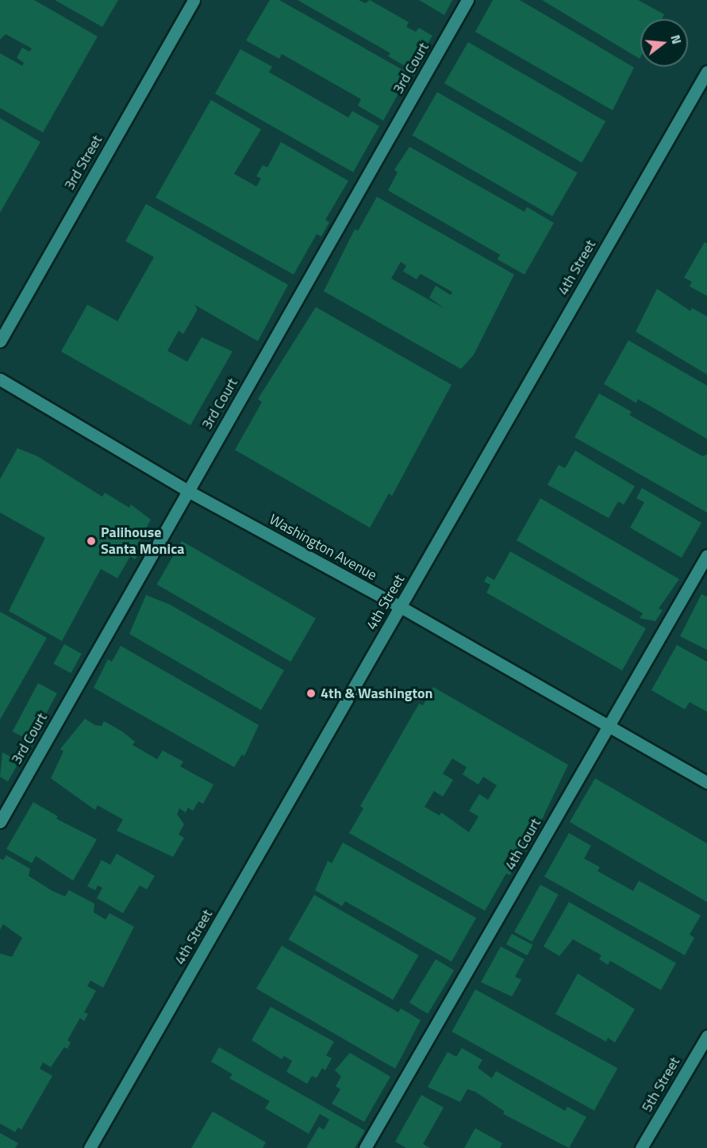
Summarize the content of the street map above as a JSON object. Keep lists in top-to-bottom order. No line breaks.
{"streets":{"street":["3rd Court","3rd Street","4th Street","Washington Avenue","4th Court","5th Street"]},"crossings":[["3rd Court","Washington Avenue"],["4th Street","Washington Avenue"],["Washington Avenue","4th Court"]],"places":["Palihouse Santa Monica","4th & Washington"],"north":"right"}
